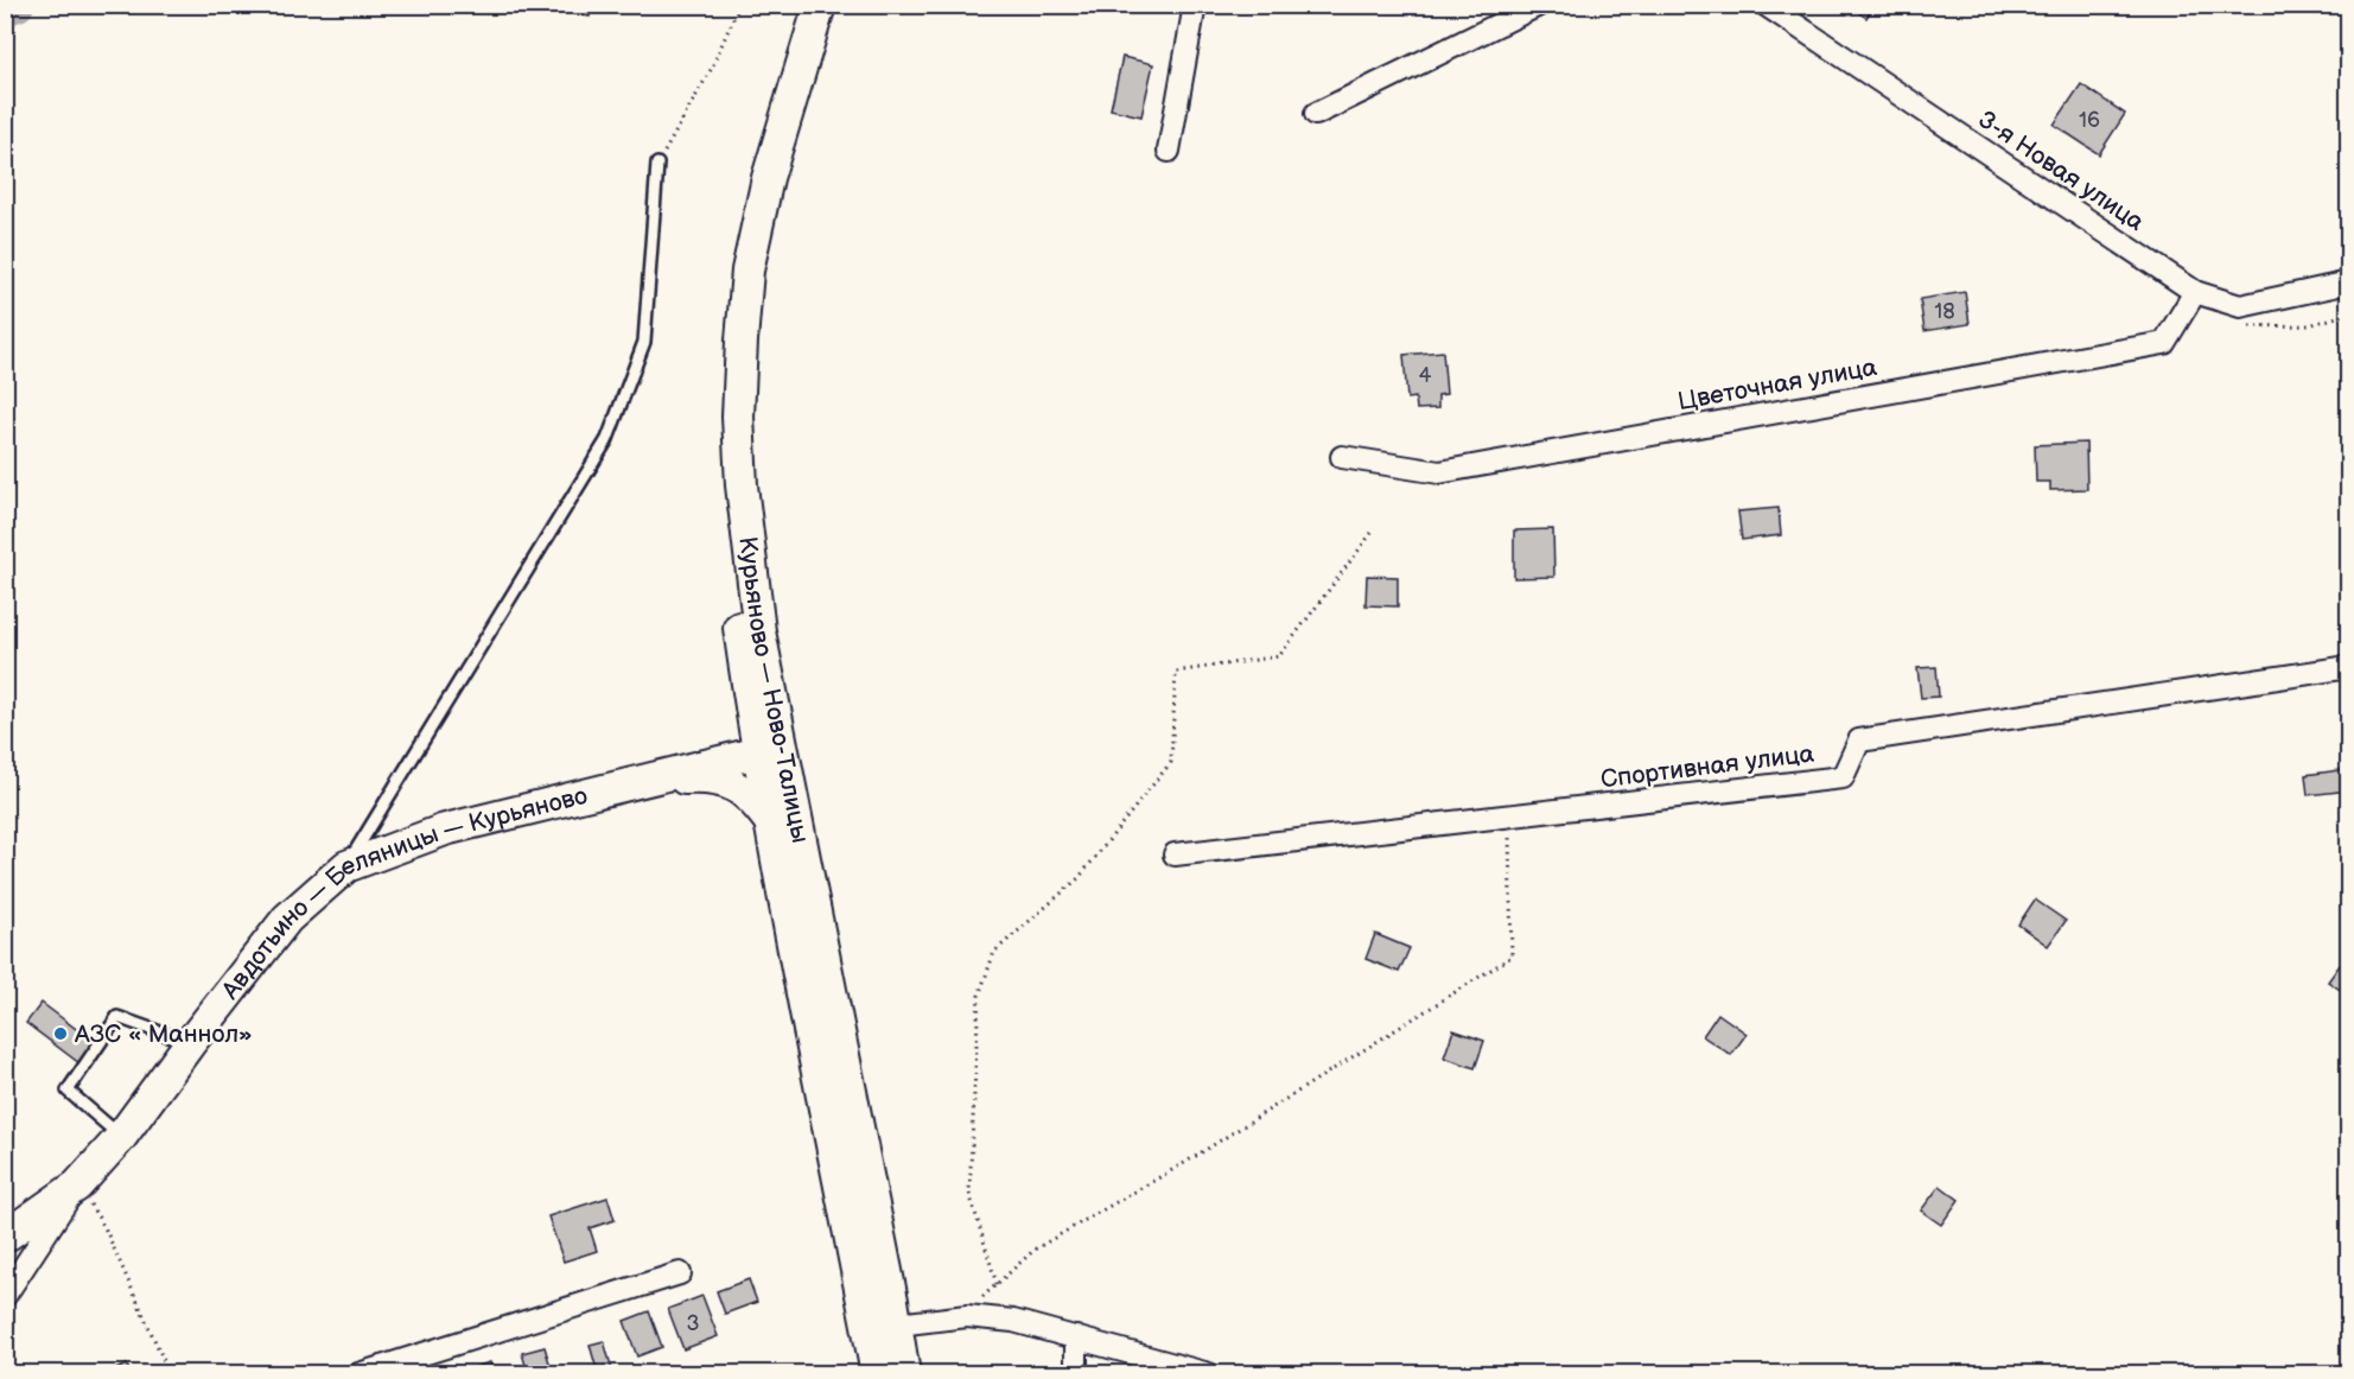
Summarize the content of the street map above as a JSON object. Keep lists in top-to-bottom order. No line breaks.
{"streets":{"main road":["Курьяново — Ново-Талицы","Авдотьино — Беляницы — Курьяново"],"street":["3-я Новая улица","Цветочная улица","Спортивная улица"]},"crossings":[["3-я Новая улица","Цветочная улица"],["Курьяново — Ново-Талицы","Авдотьино — Беляницы — Курьяново"]],"places":["АЗС « Маннол»"],"house_numbers":["16","18","4","3"]}
